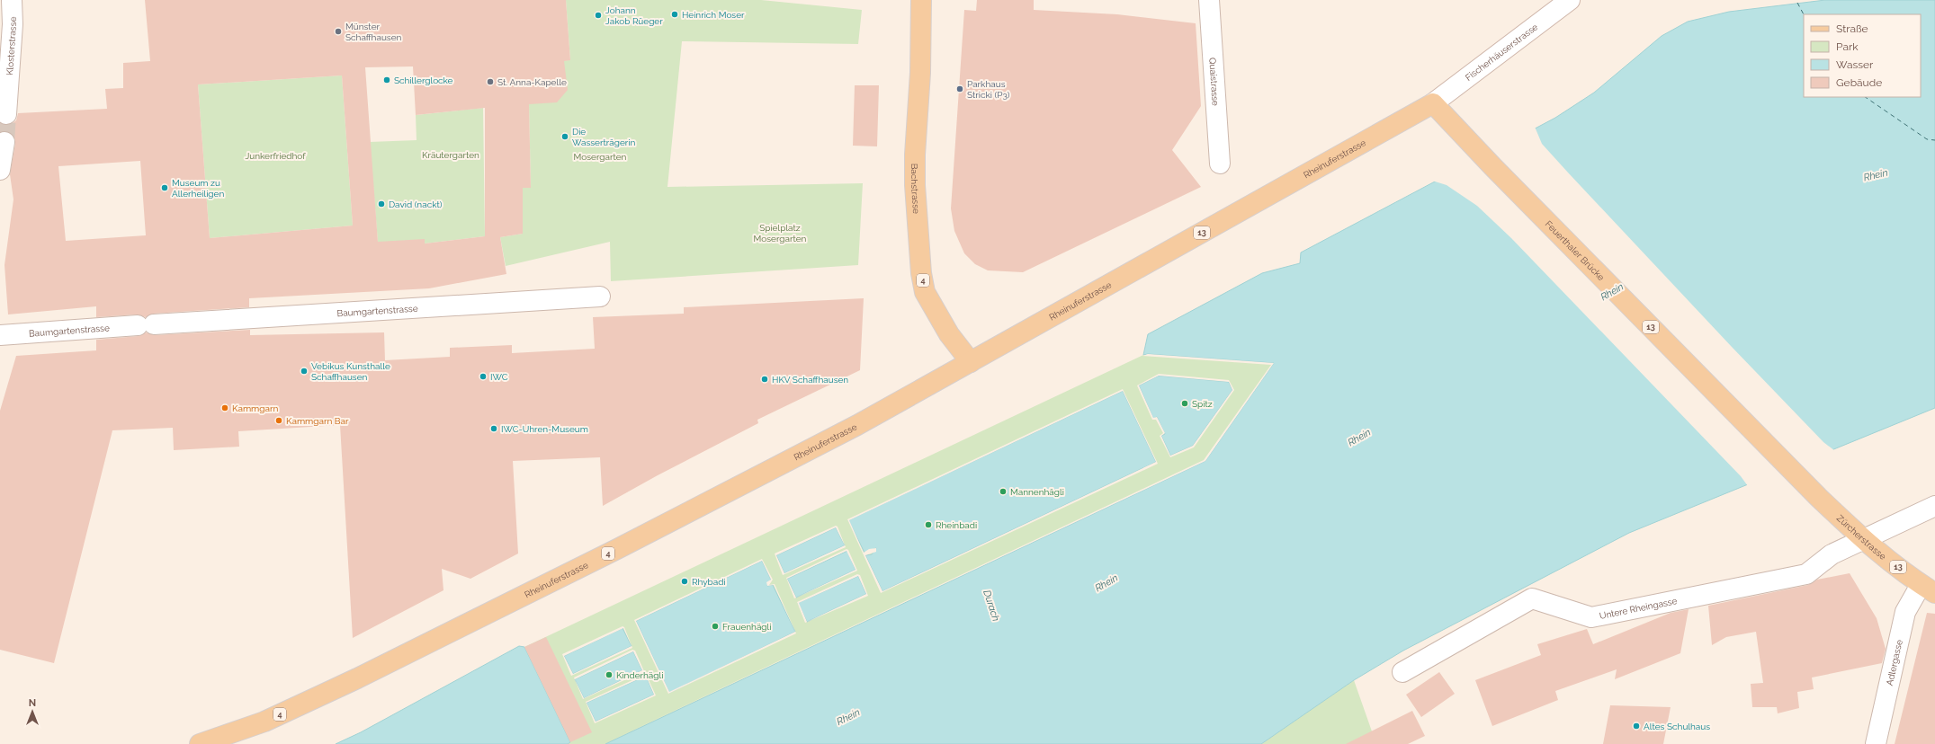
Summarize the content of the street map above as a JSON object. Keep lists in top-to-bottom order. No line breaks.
{"streets":{"main road":["Rheinuferstrasse","Bachstrasse","13","Feuerthaler Brücke","4","Zürcherstrasse"],"street":["Klosterstrasse","Fischerhäuserstrasse","Quaistrasse","Baumgartenstrasse","Untere Rheingasse","Adlergasse"]},"crossings":[["Fischerhäuserstrasse","Rheinuferstrasse"],["Fischerhäuserstrasse","Feuerthaler Brücke"],["Rheinuferstrasse","Bachstrasse"],["Rheinuferstrasse","Feuerthaler Brücke"],["Feuerthaler Brücke","Zürcherstrasse"],["Zürcherstrasse","Untere Rheingasse"],["Zürcherstrasse","Adlergasse"]],"water":["Rhein","Durach"],"parks":["Kräutergarten","Junkerfriedhof","Mosergarten","Spielplatz Mosergarten"],"places":["Heinrich Moser","Johann Jakob Rüeger","Münster Schaffhausen","Schillerglocke","St. Anna-Kapelle","Parkhaus Stricki (P3)","Die Wasserträgerin","Museum zu Allerheiligen","David (nackt)","Vebikus Kunsthalle Schaffhausen","IWC","HKV Schaffhausen","Spitz","Kammgarn","Kammgarn Bar","IWC-Uhren-Museum","Mannenhägli","Rheinbadi","Rhybadi","Frauenhägli","Kinderhägli","Altes Schulhaus"],"legend":["Straße","Park","Wasser","Gebäude"],"north":"top"}
